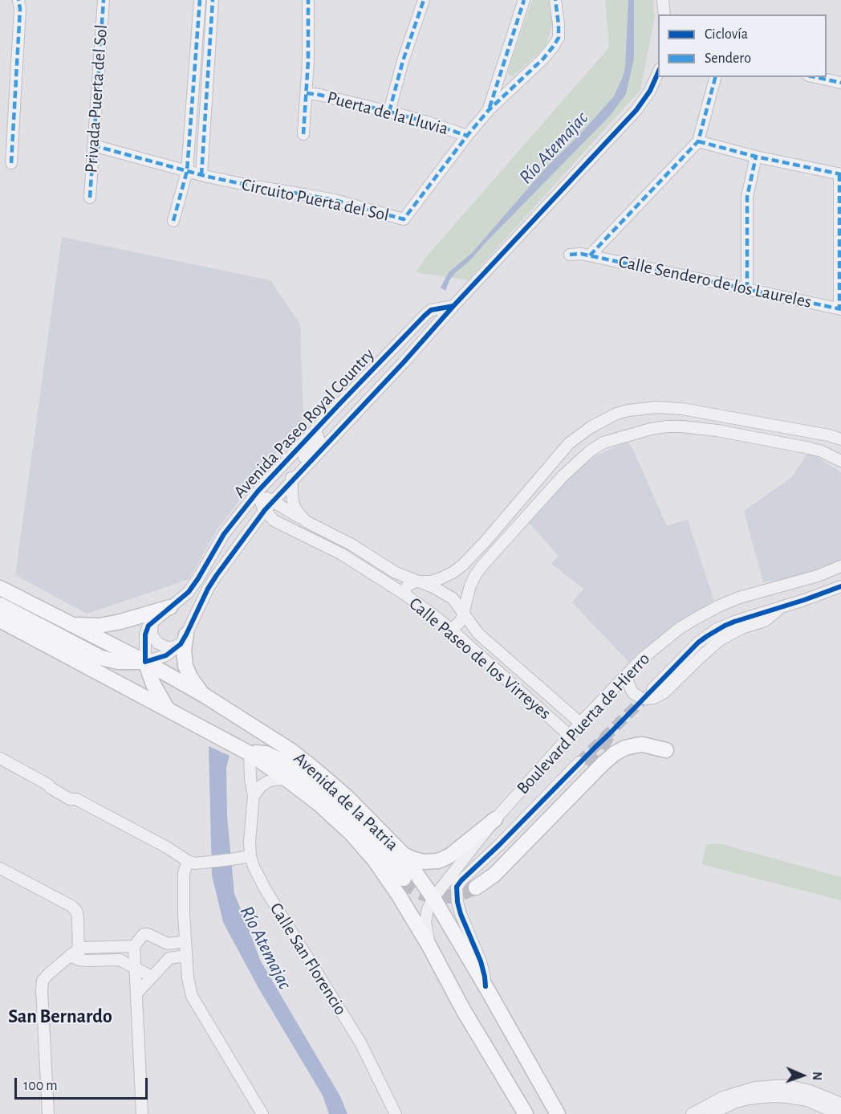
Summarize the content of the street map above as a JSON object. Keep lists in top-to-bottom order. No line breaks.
{"streets":{"main road":["Avenida de la Patria"],"street":["Privada Puerta del Sol","Puerta de la Lluvia","Circuito Puerta del Sol","Calle Sendero de los Laureles","Avenida Paseo Royal Country","Calle Paseo de los Virreyes","Boulevard Puerta de Hierro","Calle San Florencio"]},"crossings":[["Privada Puerta del Sol","Circuito Puerta del Sol"],["Puerta de la Lluvia","Circuito Puerta del Sol"],["Avenida Paseo Royal Country","Calle Paseo de los Virreyes"],["Calle Paseo de los Virreyes","Boulevard Puerta de Hierro"],["Boulevard Puerta de Hierro","Avenida de la Patria"],["Avenida de la Patria","Calle San Florencio"]],"districts":["San Bernardo"],"water":["Río Atemajac"],"legend":["Ciclovía","Sendero"],"scale_bar":"100 m","north":"right"}
